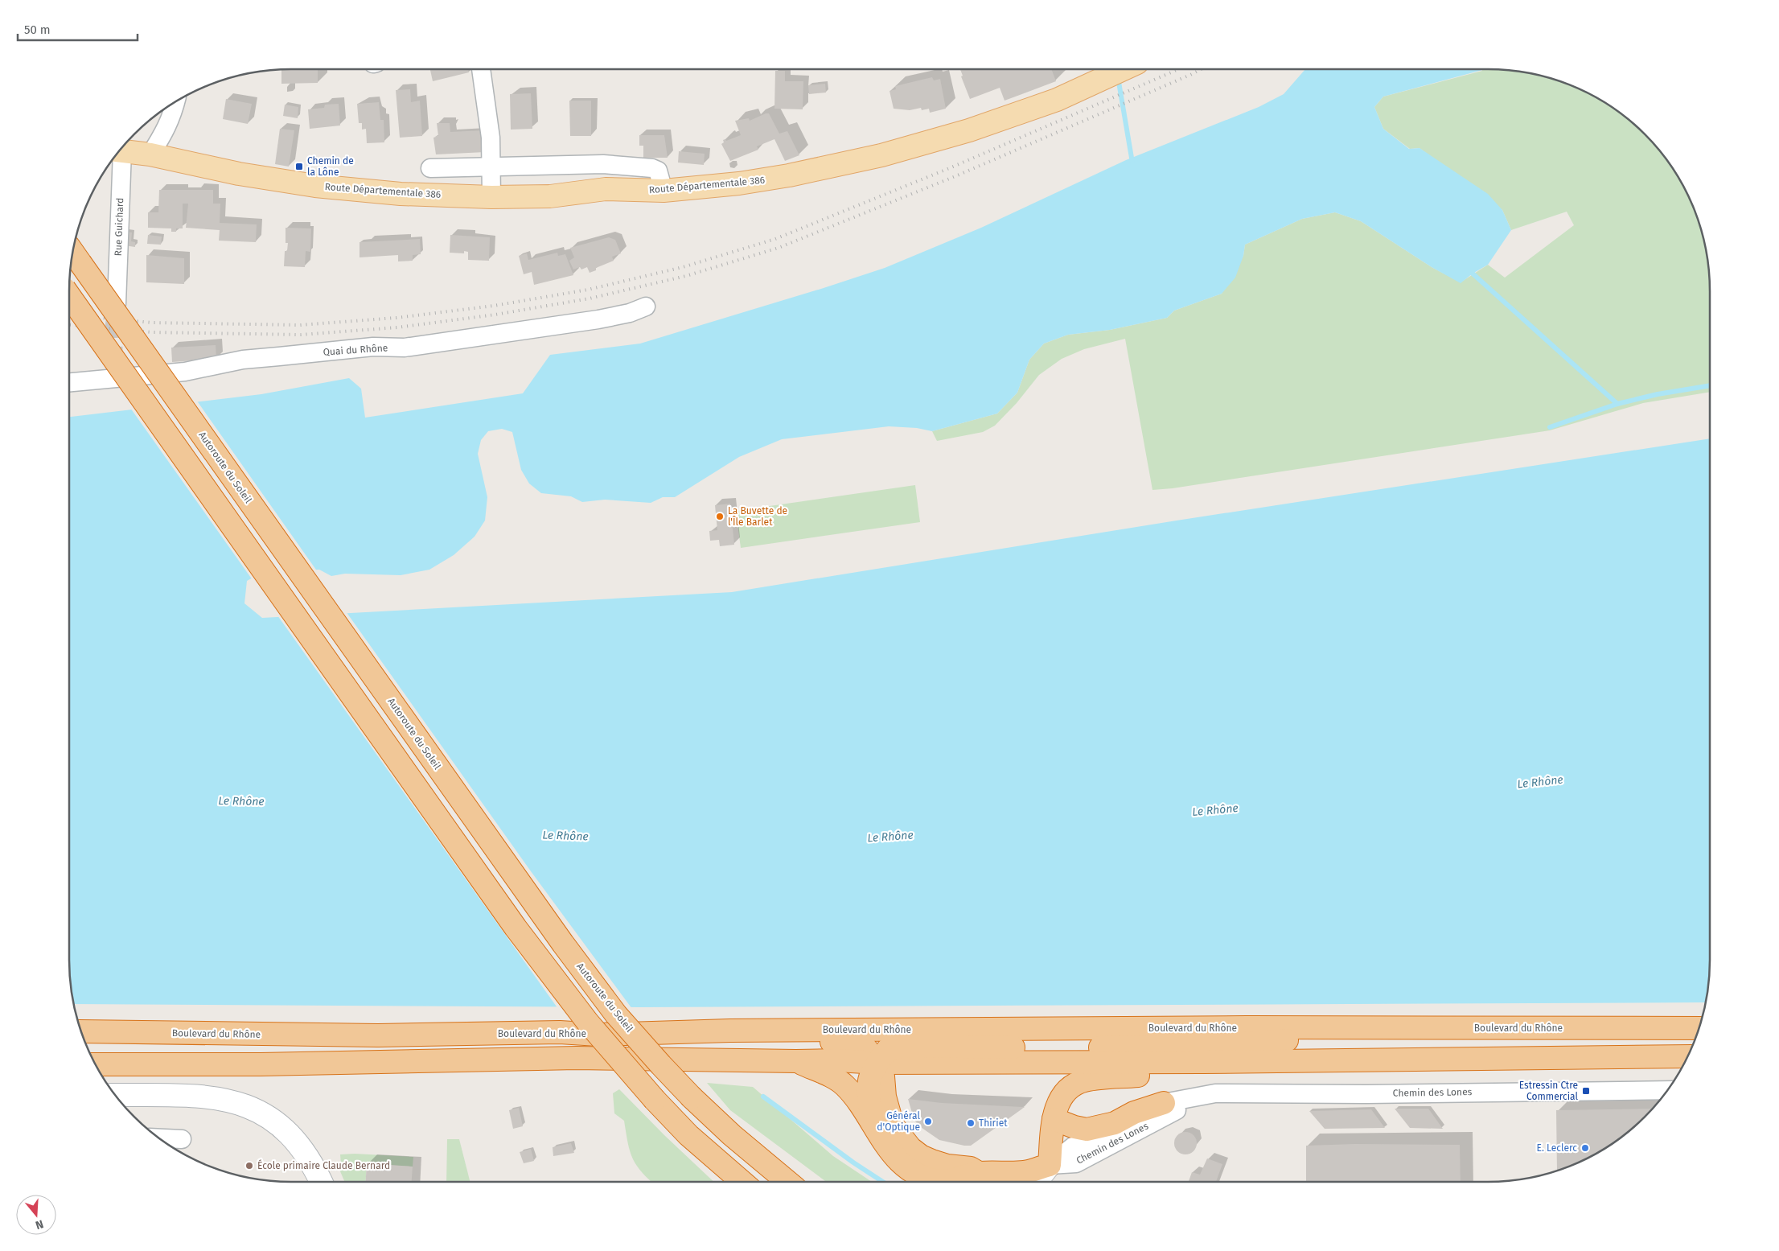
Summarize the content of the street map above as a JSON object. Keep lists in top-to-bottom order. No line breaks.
{"streets":{"highway":["Autoroute du Soleil","Boulevard du Rhône"],"main road":["Route Départementale 386","Chemin des Lones"],"street":["Rue Guichard","Quai du Rhône"]},"crossings":[["Route Départementale 386","Rue Guichard"]],"water":["Le Rhône"],"places":{"transit":["Chemin de la Lône","Estressin Ctre Commercial"],"other":["La Buvette de l'Île Barlet","Général d'Optique","Thiriet","E. Leclerc","École primaire Claude Bernard"]},"scale_bar":"50 m","north":"bottom"}
